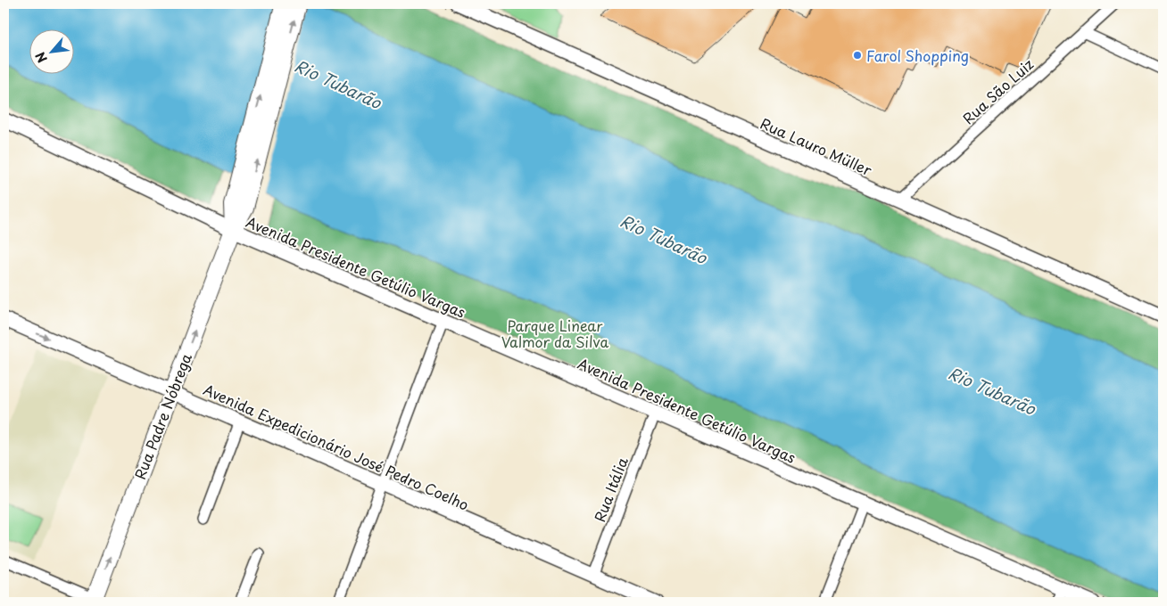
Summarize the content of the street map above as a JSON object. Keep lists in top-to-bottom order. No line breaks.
{"streets":{"main road":["Rua Lauro Müller","Avenida Presidente Getúlio Vargas","Rua Padre Nóbrega","Avenida Expedicionário José Pedro Coelho"],"street":["Rua São Luiz","Rua Itália"]},"crossings":[["Rua São Luiz","Rua Lauro Müller"],["Avenida Presidente Getúlio Vargas","Rua Padre Nóbrega"],["Avenida Presidente Getúlio Vargas","Rua Itália"],["Rua Padre Nóbrega","Avenida Expedicionário José Pedro Coelho"],["Avenida Expedicionário José Pedro Coelho","Rua Itália"]],"one_way":["Rua Padre Nóbrega"],"water":["Rio Tubarão"],"parks":["Parque Linear Valmor da Silva"],"places":["Farol Shopping"],"north":"bottom left"}
